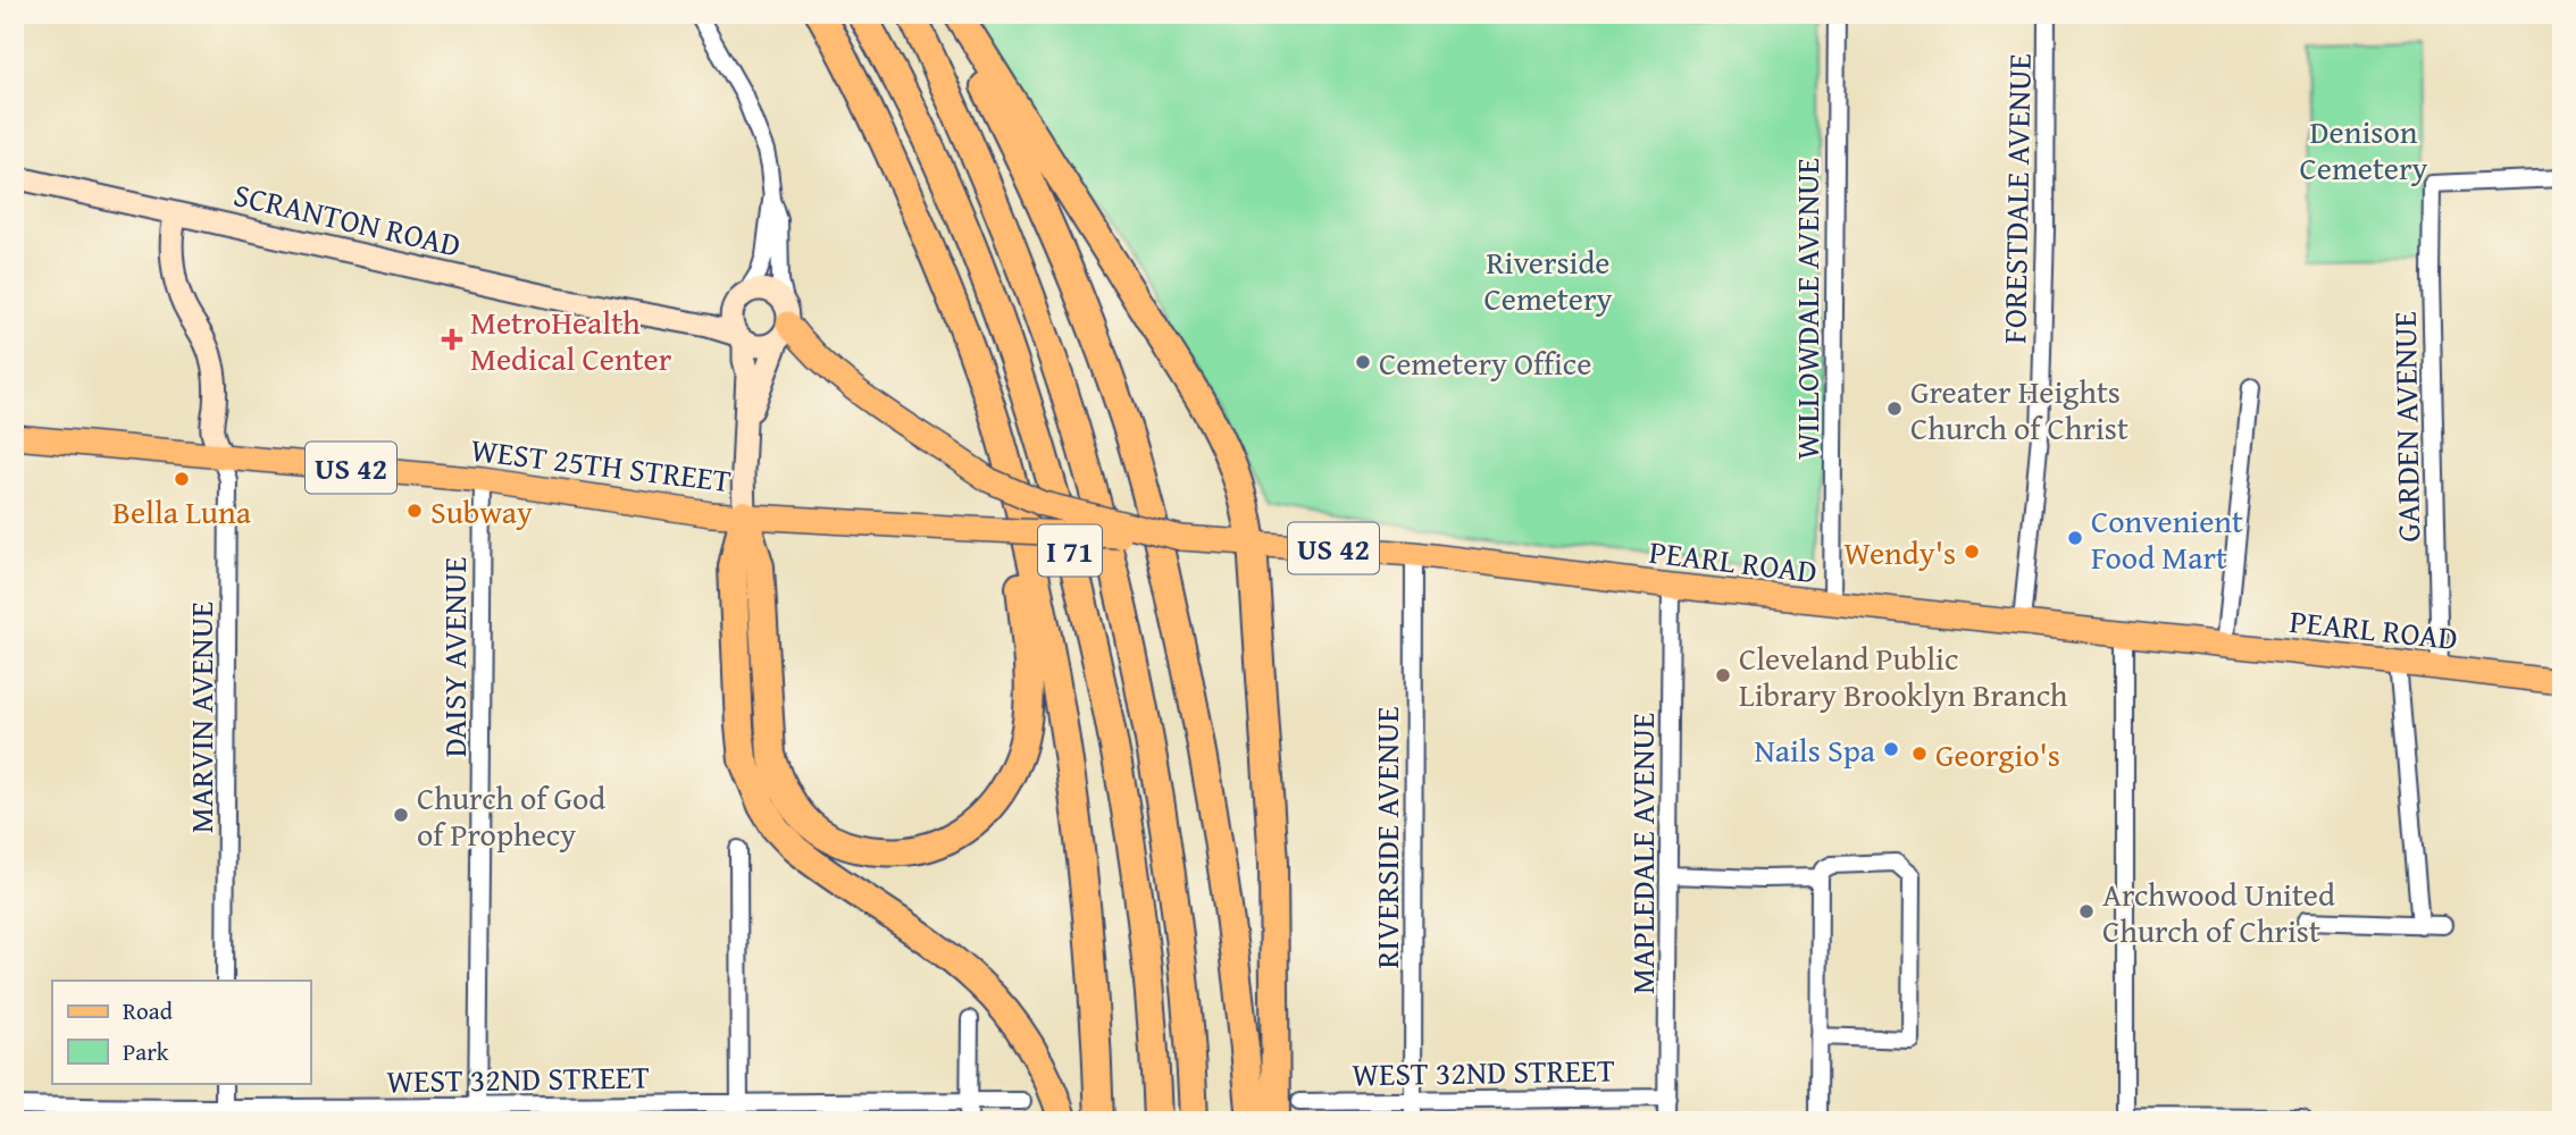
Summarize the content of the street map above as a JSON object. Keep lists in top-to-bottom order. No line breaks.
{"streets":{"highway":["I 71"],"main road":["WEST 25TH STREET","US 42","PEARL ROAD"],"street":["FORESTDALE AVENUE","SCRANTON ROAD","WILLOWDALE AVENUE","GARDEN AVENUE","DAISY AVENUE","MARVIN AVENUE","RIVERSIDE AVENUE","MAPLEDALE AVENUE","WEST 32ND STREET"]},"crossings":[["FORESTDALE AVENUE","PEARL ROAD"],["WILLOWDALE AVENUE","PEARL ROAD"],["GARDEN AVENUE","PEARL ROAD"],["WEST 25TH STREET","PEARL ROAD"],["WEST 25TH STREET","DAISY AVENUE"],["WEST 25TH STREET","MARVIN AVENUE"],["PEARL ROAD","RIVERSIDE AVENUE"],["PEARL ROAD","MAPLEDALE AVENUE"],["DAISY AVENUE","WEST 32ND STREET"],["RIVERSIDE AVENUE","WEST 32ND STREET"],["MAPLEDALE AVENUE","WEST 32ND STREET"]],"parks":["Denison Cemetery","Riverside Cemetery"],"places":{"health":["MetroHealth Medical Center"],"other":["Cemetery Office","Greater Heights Church of Christ","Bella Luna","Subway","Convenient Food Mart","Wendy's","Cleveland Public Library Brooklyn Branch","Nails Spa","Georgio's","Church of God of Prophecy","Archwood United Church of Christ"]},"legend":["Road","Park"]}
